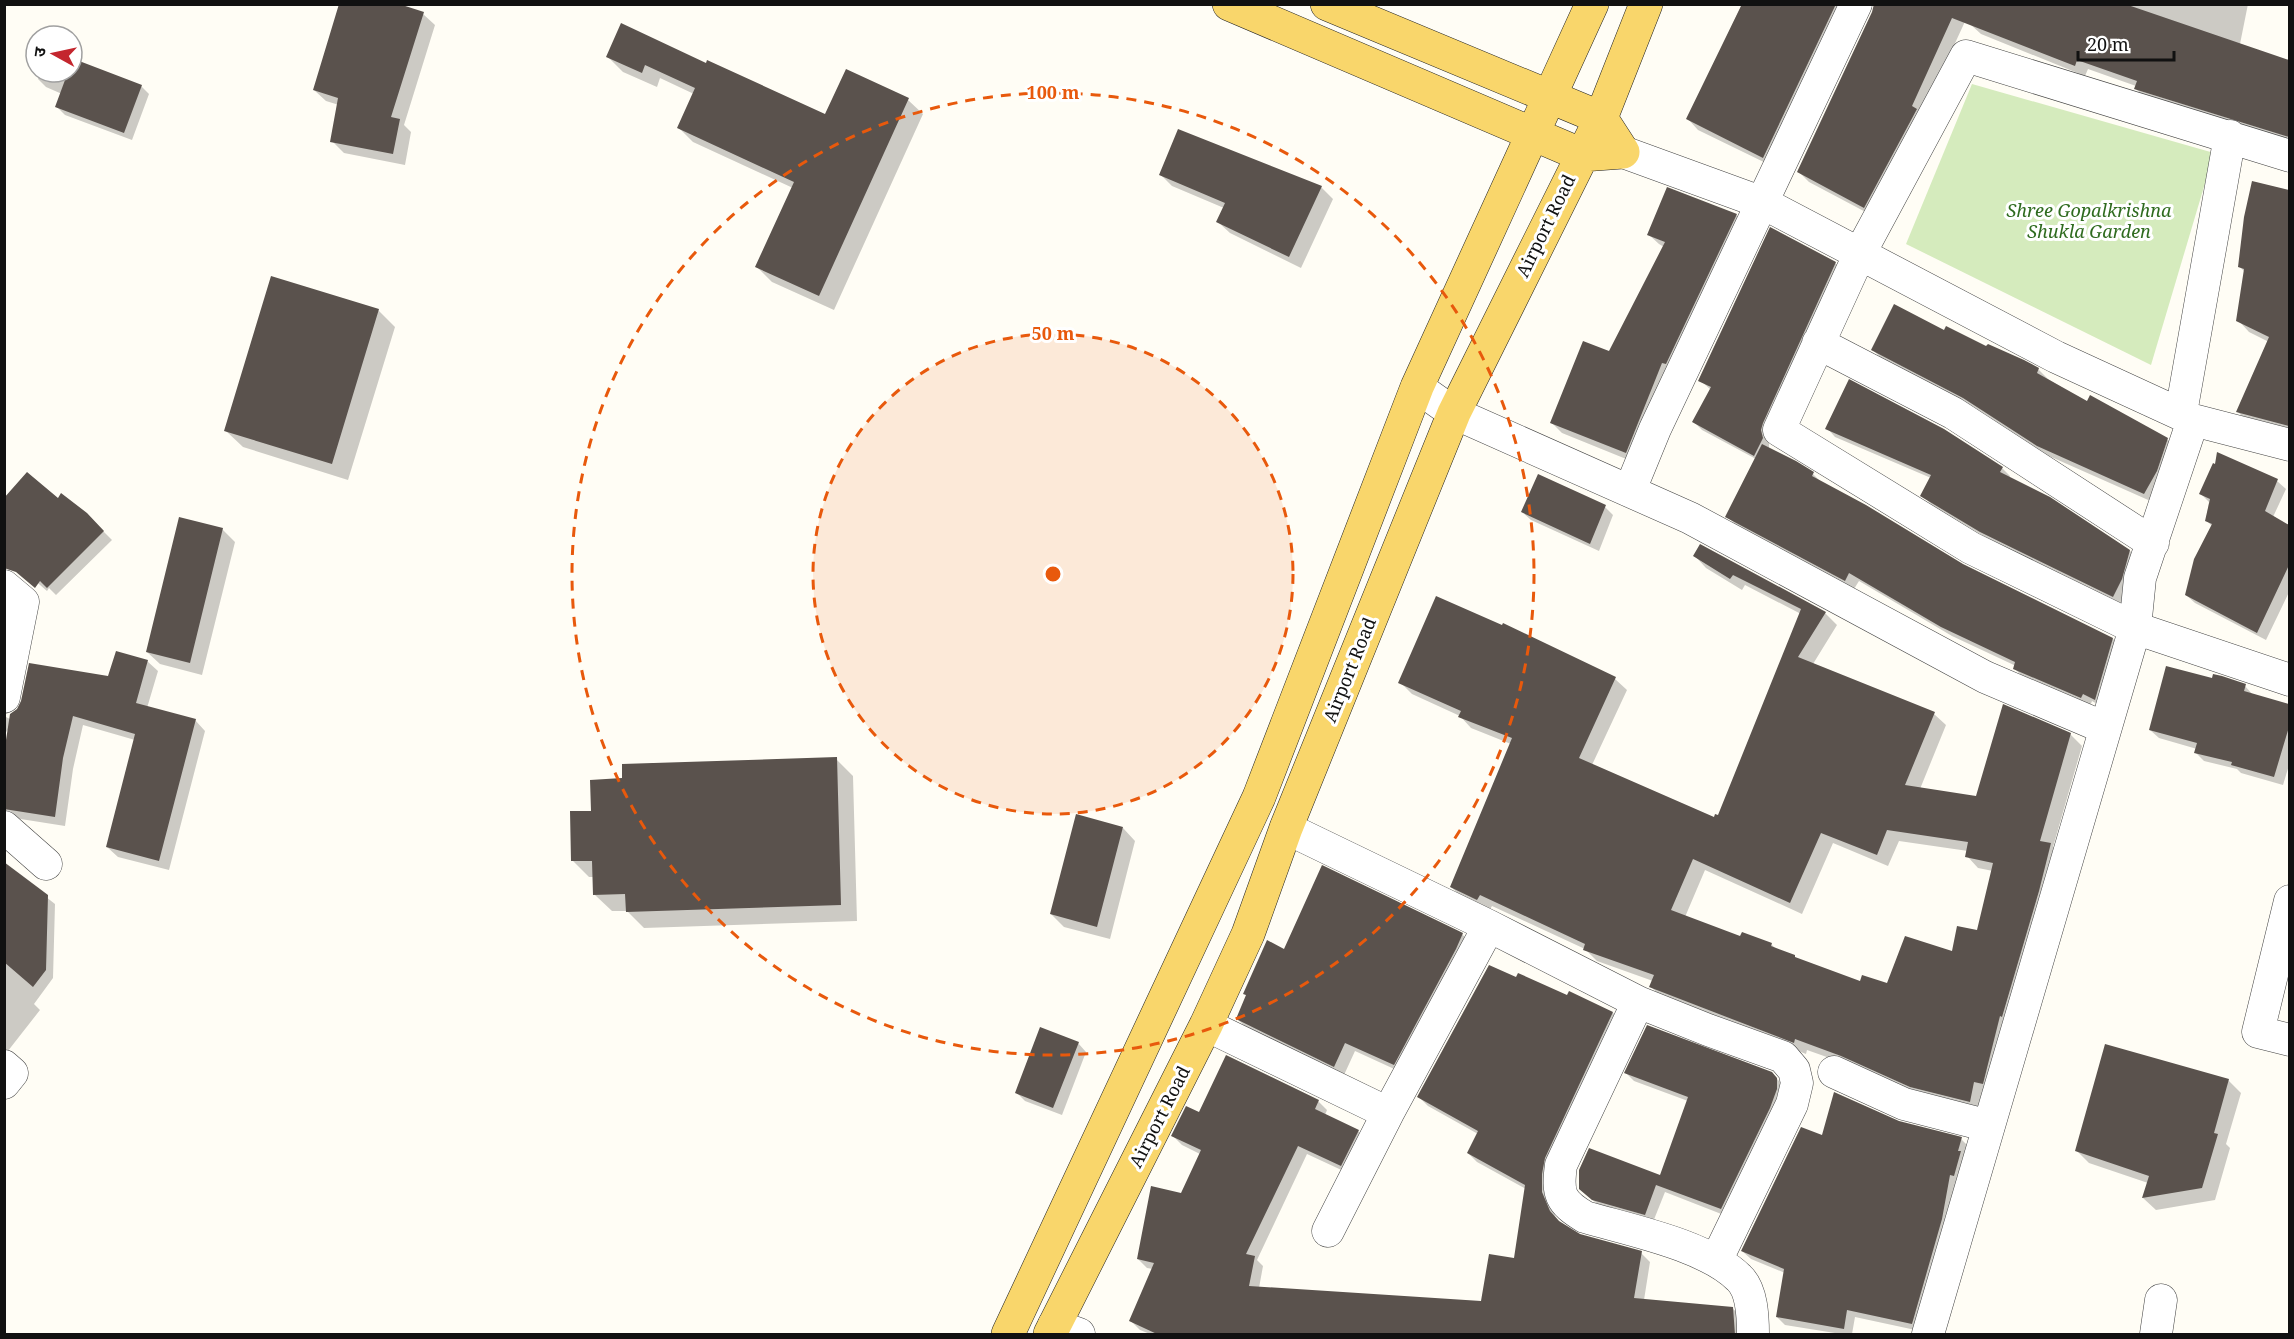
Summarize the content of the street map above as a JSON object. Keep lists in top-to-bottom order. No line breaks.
{"streets":{"main road":["Airport Road"]},"parks":["Shree Gopalkrishna Shukla Garden"],"scale_bar":"20 m","north":"left","rings":["100 m","50 m"]}
